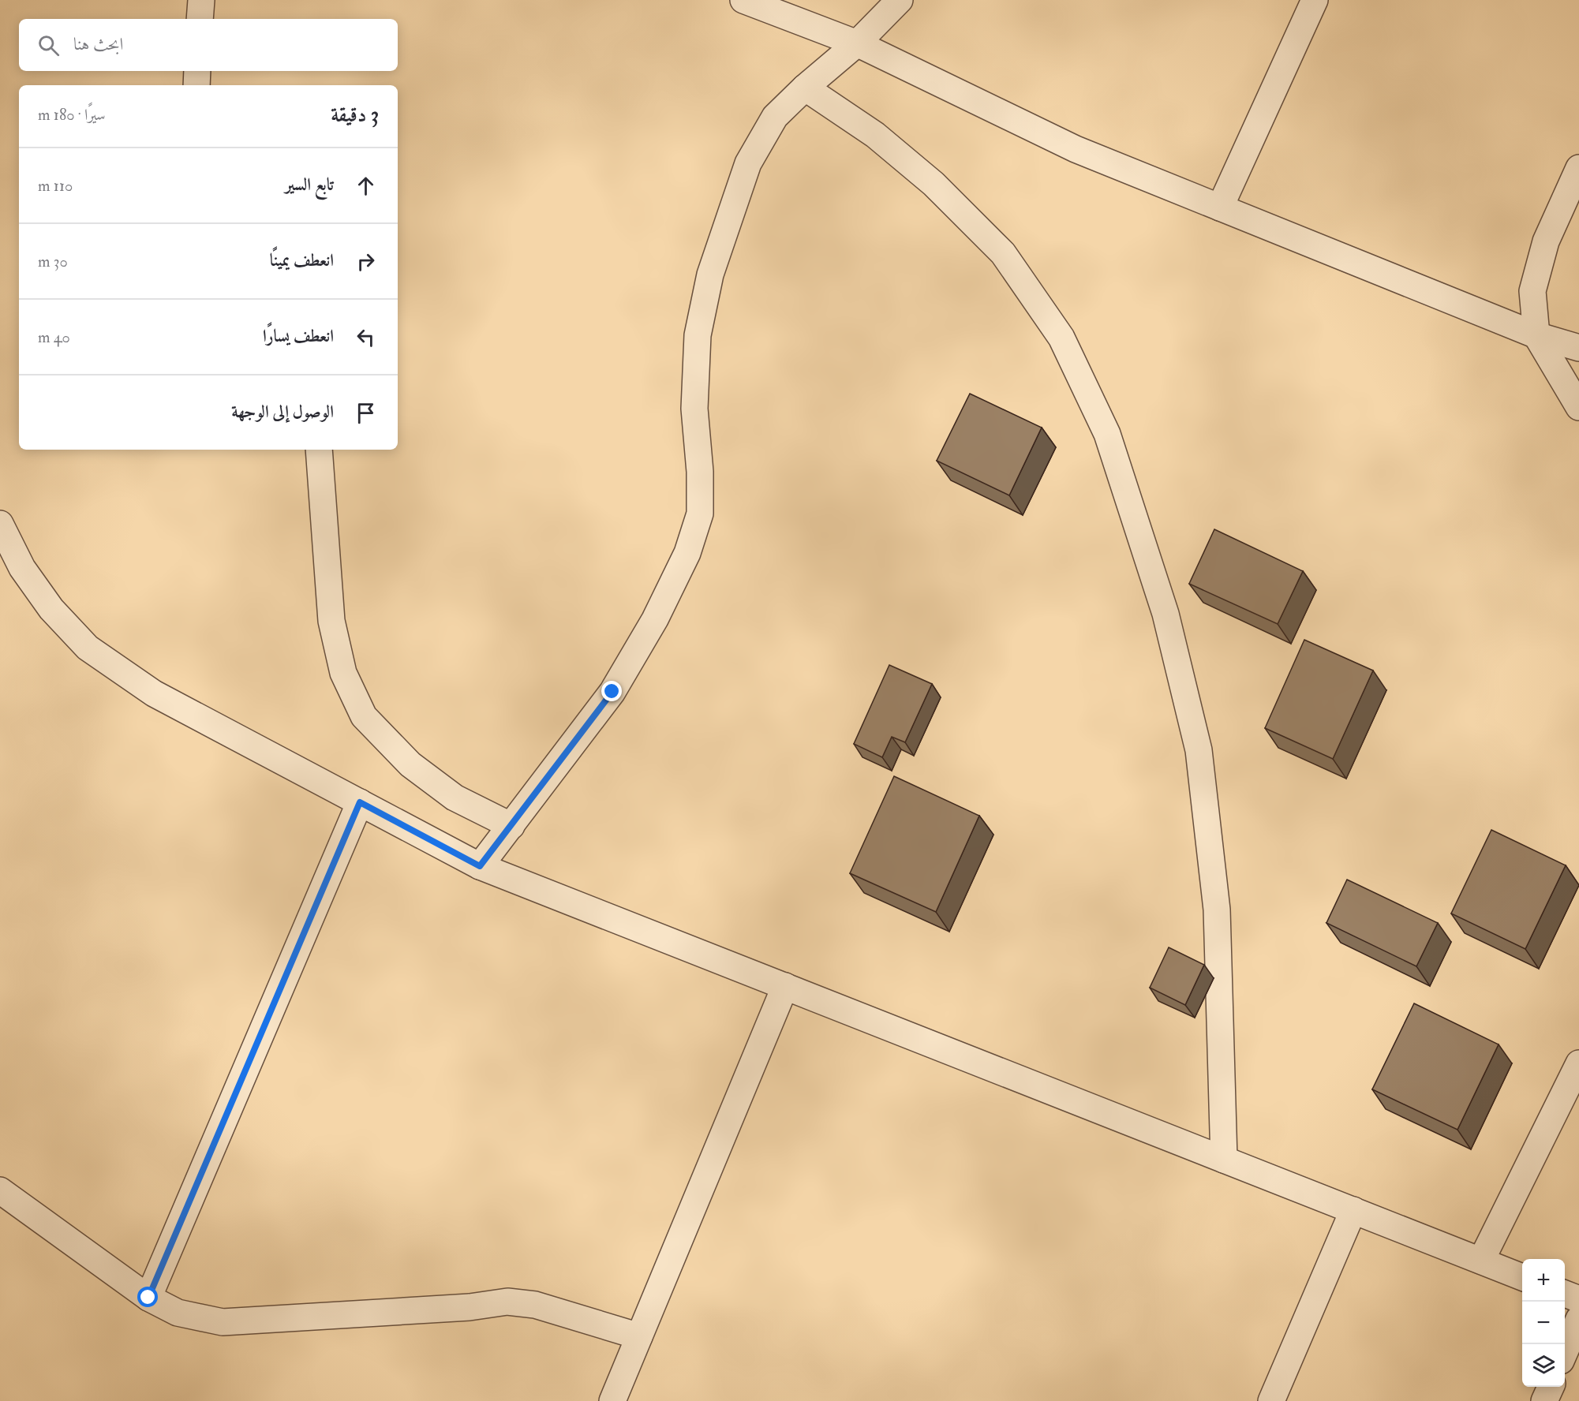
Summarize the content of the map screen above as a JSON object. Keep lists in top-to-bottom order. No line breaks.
{"page":{"search":"ابحث هنا","heading":["3 دقيقة","سيرًا · 180 m"],"list":[["تابع السير","110 m"],["انعطف يمينًا","30 m"],["انعطف يسارًا","40 m"],"الوصول إلى الوجهة"],"map_buttons":["+","−"]}}
